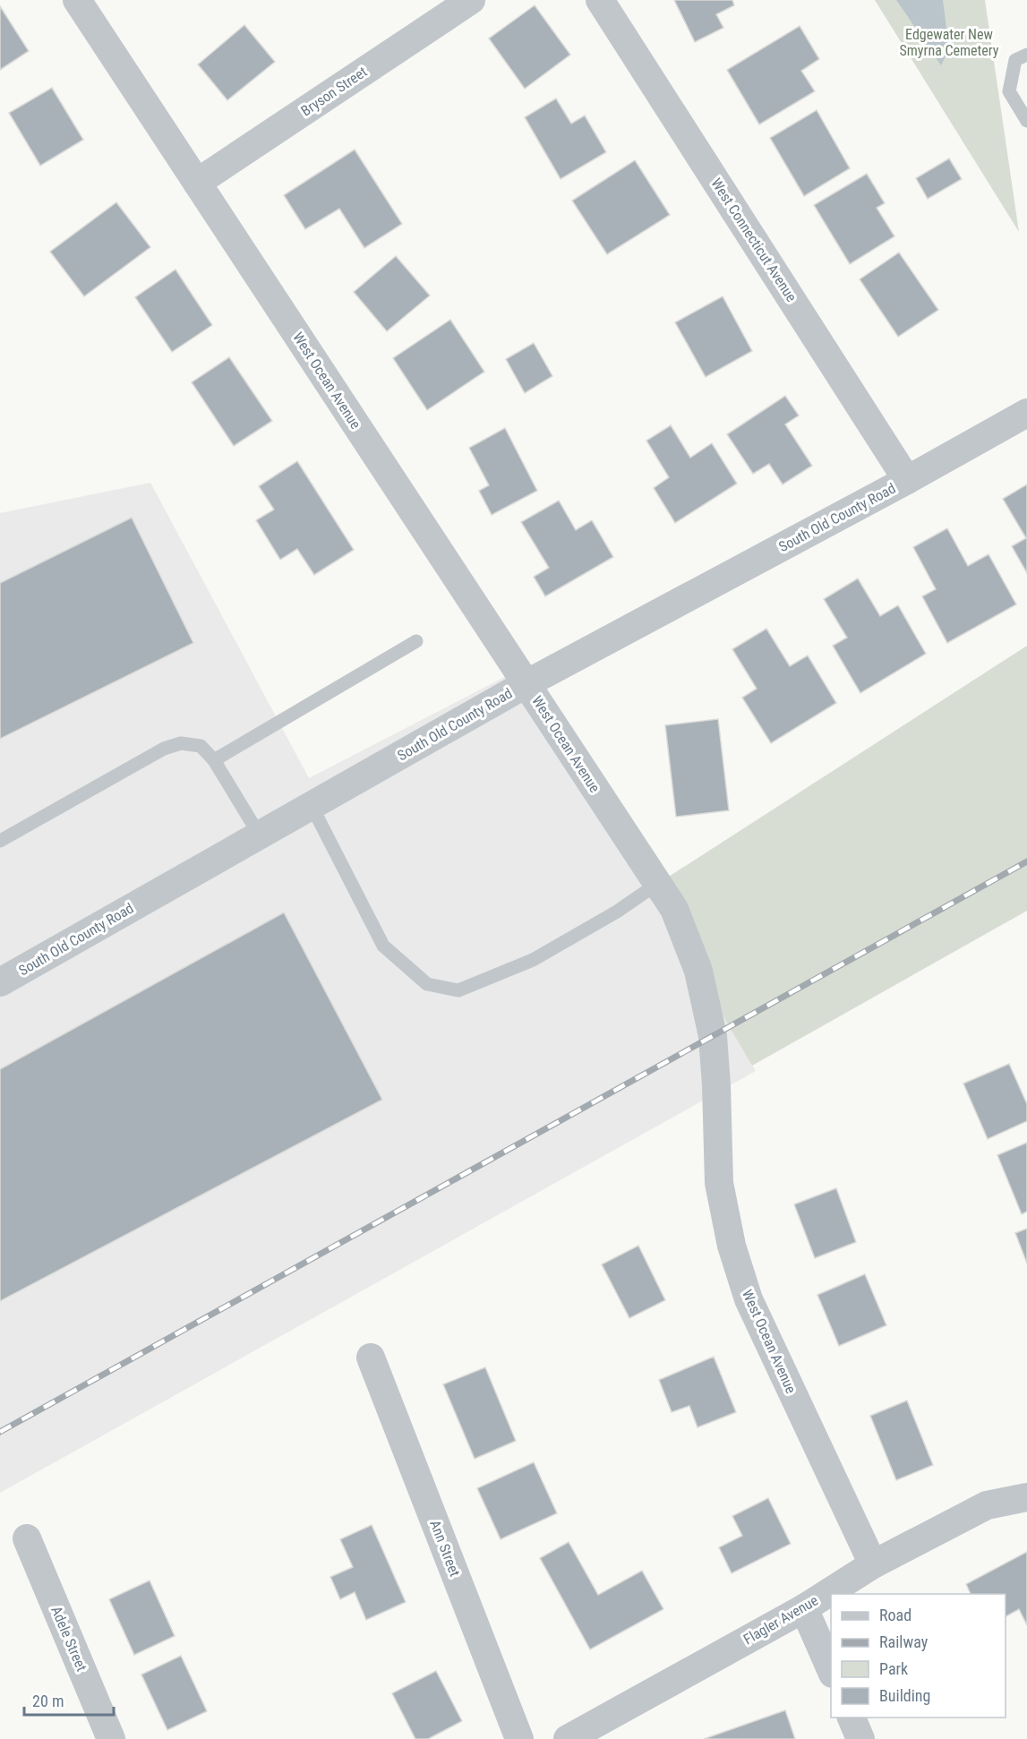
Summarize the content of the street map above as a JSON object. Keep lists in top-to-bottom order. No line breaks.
{"streets":{"street":["Bryson Street","West Connecticut Avenue","West Ocean Avenue","South Old County Road","Ann Street","Flagler Avenue","Adele Street"]},"crossings":[["Bryson Street","West Ocean Avenue"],["West Connecticut Avenue","South Old County Road"],["West Ocean Avenue","South Old County Road"],["West Ocean Avenue","Flagler Avenue"]],"parks":["Edgewater New Smyrna Cemetery"],"legend":["Road","Railway","Park","Building"],"scale_bar":"20 m"}
